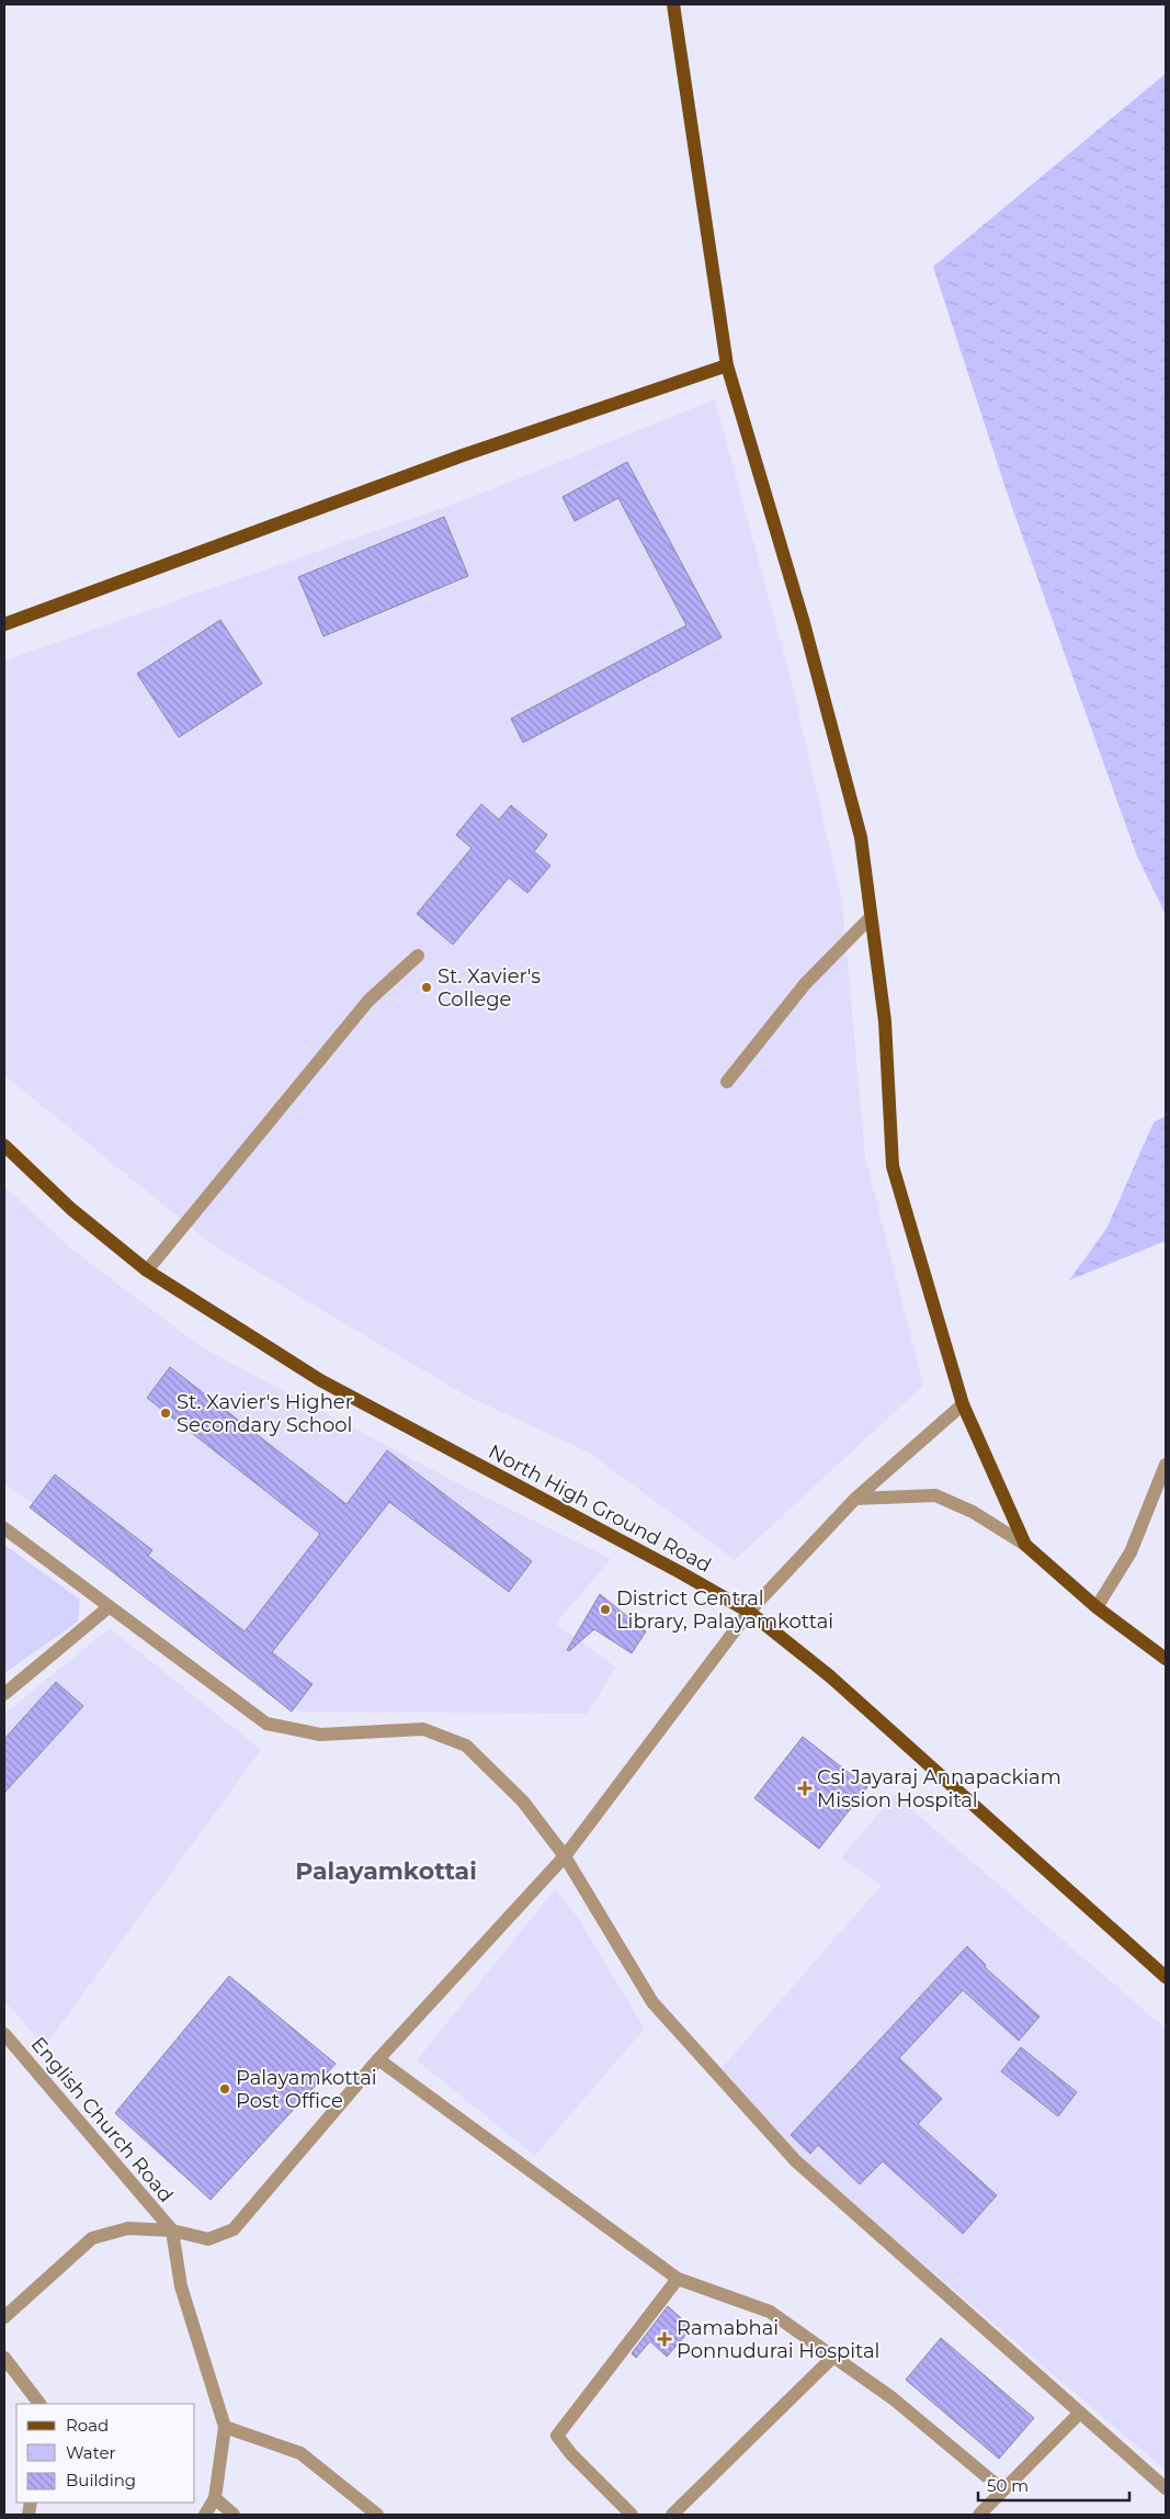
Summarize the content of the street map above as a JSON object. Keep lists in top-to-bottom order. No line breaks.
{"streets":{"main road":["North High Ground Road"],"street":["English Church Road"]},"districts":["Palayamkottai"],"places":{"other":["St. Xavier's College","St. Xavier's Higher Secondary School","District Central Library, Palayamkottai","Palayamkottai Post Office"],"health":["Csi Jayaraj Annapackiam Mission Hospital","Ramabhai Ponnudurai Hospital"]},"legend":["Road","Water","Building"],"scale_bar":"50 m"}
